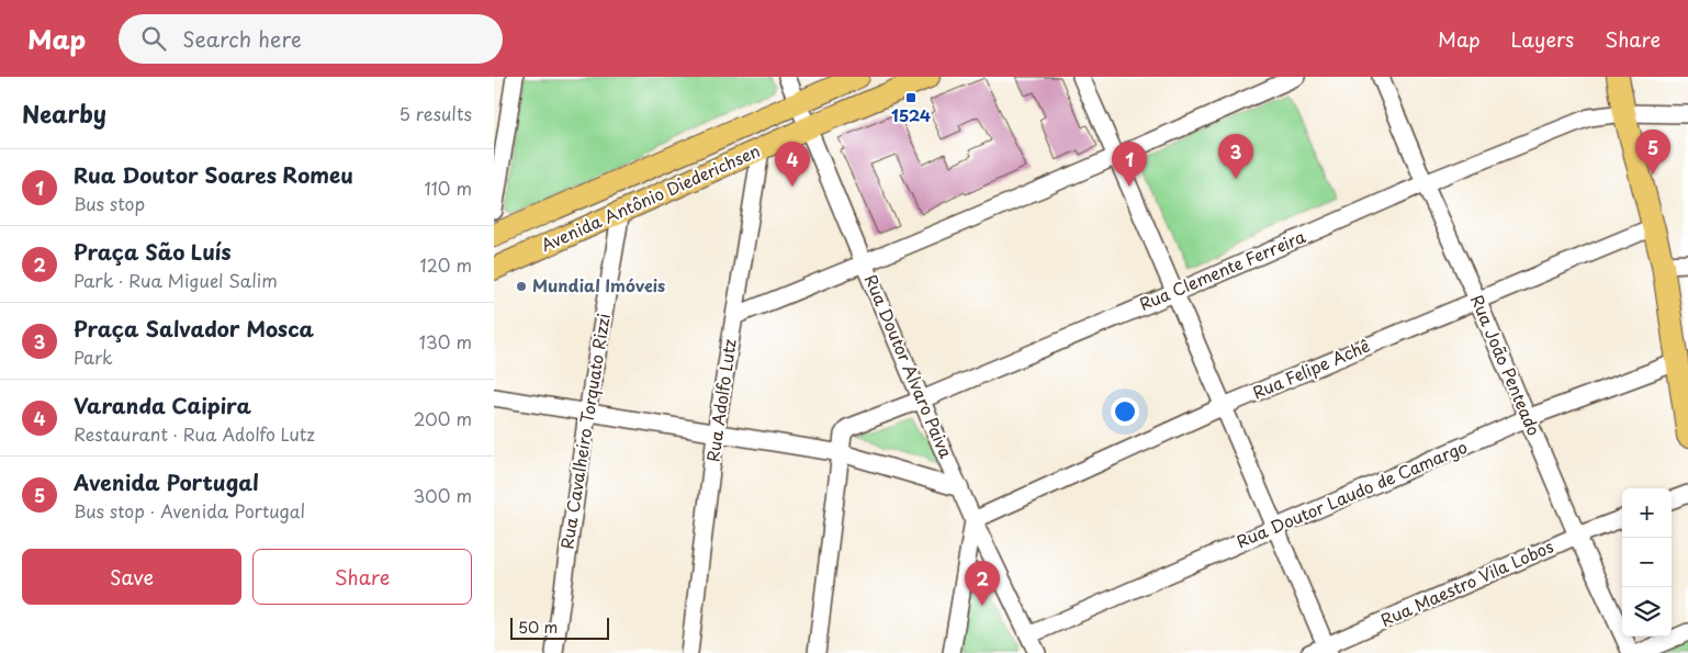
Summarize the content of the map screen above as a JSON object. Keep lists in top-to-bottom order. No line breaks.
{"streets":{"main road":["Avenida Antônio Diederichsen"],"street":["Rua Clemente Ferreira","Rua João Penteado","Rua Doutor Alvaro Paiva","Rua Felipe Achê","Rua Adolfo Lutz","Rua Cavalheiro Torquato Rizzi","Rua Doutor Laudo de Camargo","Rua Maestro Vila Lobos"]},"crossings":[["Avenida Antônio Diederichsen","Rua Doutor Alvaro Paiva"],["Avenida Antônio Diederichsen","Rua Adolfo Lutz"],["Avenida Antônio Diederichsen","Rua Cavalheiro Torquato Rizzi"],["Rua Clemente Ferreira","Rua João Penteado"],["Rua Clemente Ferreira","Rua Doutor Alvaro Paiva"],["Rua João Penteado","Rua Felipe Achê"],["Rua João Penteado","Rua Doutor Laudo de Camargo"],["Rua João Penteado","Rua Maestro Vila Lobos"],["Rua Doutor Alvaro Paiva","Rua Felipe Achê"],["Rua Doutor Alvaro Paiva","Rua Doutor Laudo de Camargo"]],"places":{"transit":["1524"],"other":["Mundial Imóveis"]},"scale_bar":"50 m","page":{"header":"Map","search":"Search here","nav":["Map","Layers","Share"],"heading":["Nearby","5 results"],"pins":["5","3","1","4","2"],"list":[{"mark":"1","name":"Rua Doutor Soares Romeu","note":"Bus stop","value":"110 m"},{"mark":"2","name":"Praça São Luís","note":"Park · Rua Miguel Salim","value":"120 m"},{"mark":"3","name":"Praça Salvador Mosca","note":"Park","value":"130 m"},{"mark":"4","name":"Varanda Caipira","note":"Restaurant · Rua Adolfo Lutz","value":"200 m"},{"mark":"5","name":"Avenida Portugal","note":"Bus stop · Avenida Portugal","value":"300 m"}],"map_buttons":["+","−"],"buttons":["Save","Share"],"scale":"50 m"}}
